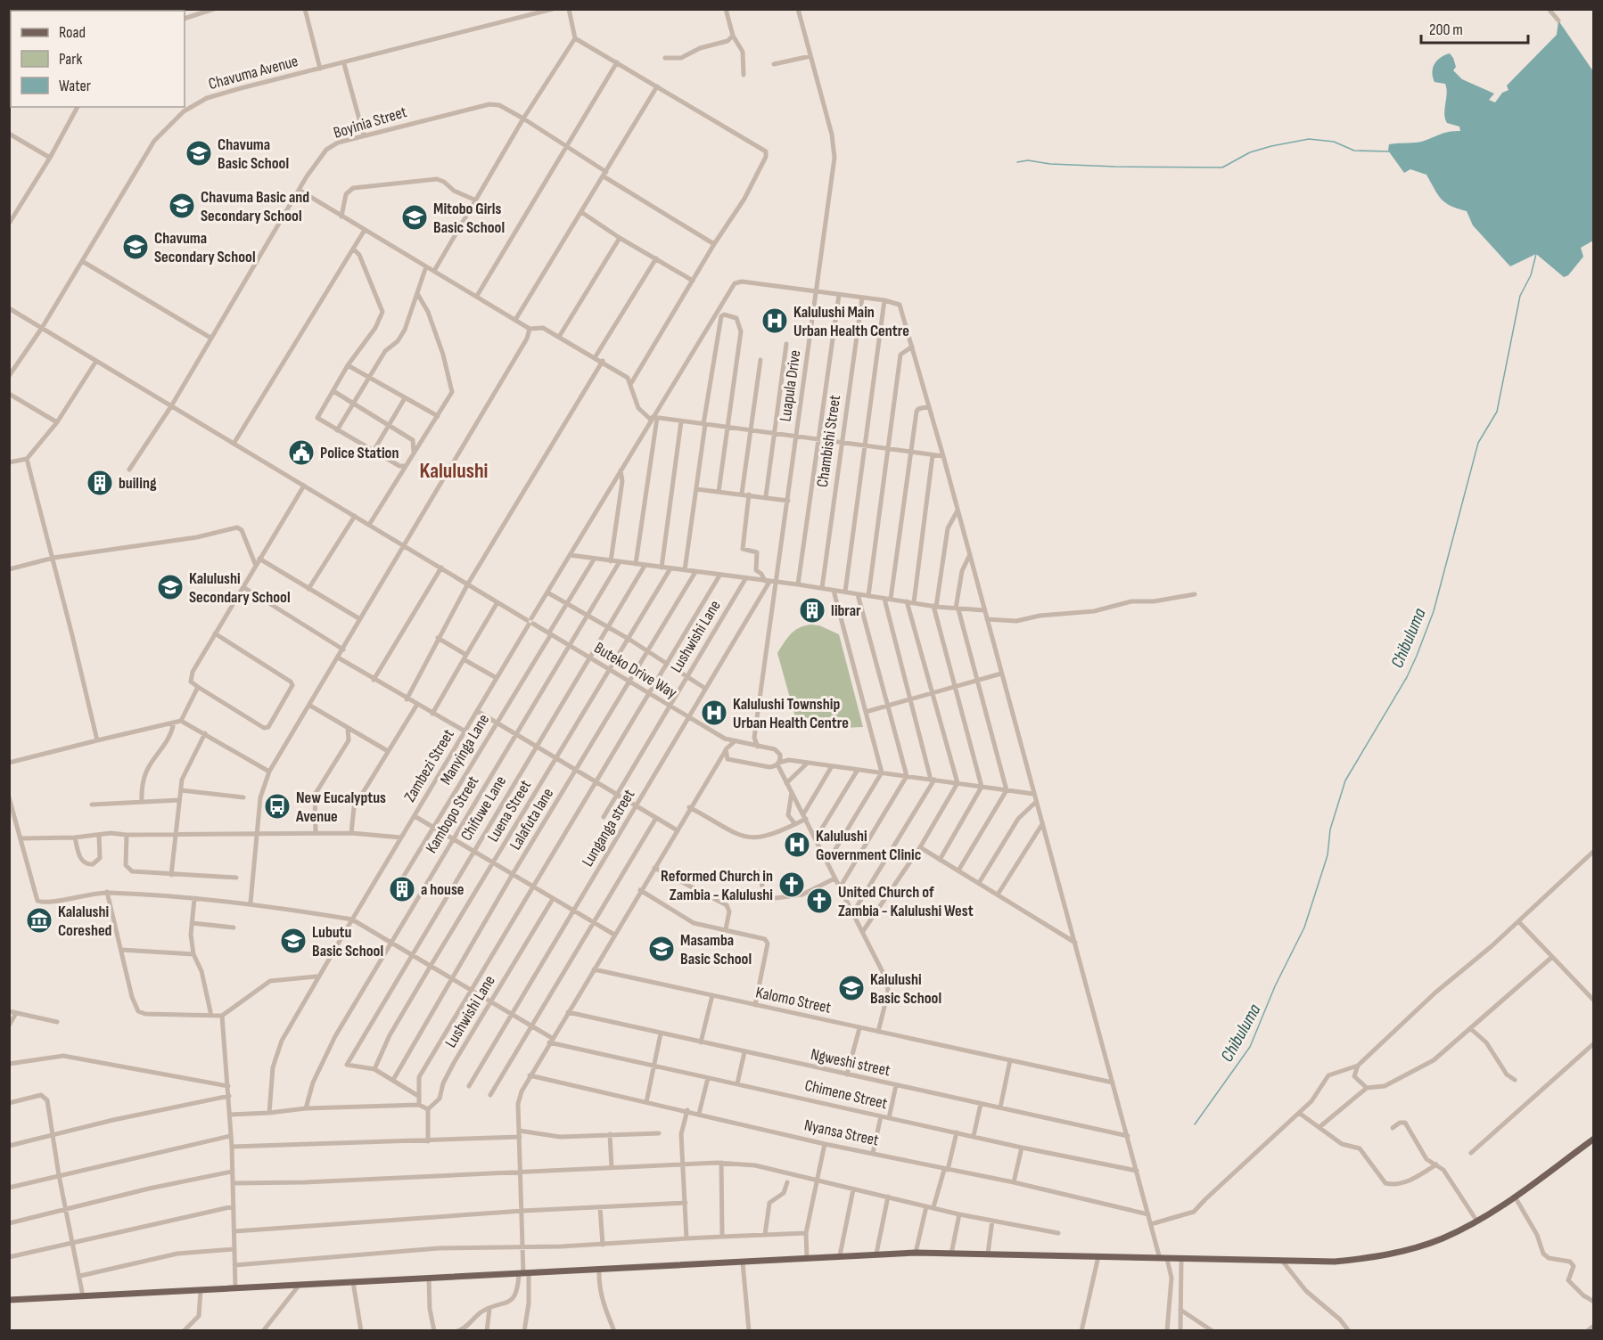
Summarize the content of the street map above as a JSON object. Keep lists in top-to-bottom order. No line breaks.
{"streets":{"street":["Chavuma Avenue","Boyinia Street","Luapula Drive","Chambishi Street","Lushwishi Lane","Buteko Drive Way","Manyinga Lane","Zambezi Street","Chifuwe Lane","Luena Street","Kambopo Street","Lalafuta lane","Lunganga street","Kalomo Street","Ngweshi street","Chimene Street","Nyansa Street"]},"crossings":[["Chavuma Avenue","Buteko Drive Way"],["Boyinia Street","Buteko Drive Way"],["Luapula Drive","Buteko Drive Way"],["Luapula Drive","Zambezi Street"],["Lushwishi Lane","Buteko Drive Way"],["Buteko Drive Way","Manyinga Lane"],["Buteko Drive Way","Zambezi Street"],["Buteko Drive Way","Chifuwe Lane"],["Buteko Drive Way","Luena Street"],["Buteko Drive Way","Kambopo Street"],["Buteko Drive Way","Lalafuta lane"],["Buteko Drive Way","Lunganga street"],["Chifuwe Lane","Luena Street"]],"districts":["Kalulushi"],"water":["Chibuluma"],"places":{"school or university":["Chavuma Basic School","Chavuma Basic and Secondary School","Mitobo Girls Basic School","Chavuma Secondary School","Kalulushi Secondary School","Lubutu Basic School","Masamba Basic School","Kalulushi Basic School"],"hospital":["Kalulushi Main Urban Health Centre","Kalulushi Township Urban Health Centre","Kalulushi Government Clinic"],"public building":["Police Station"],"building":["builing","librar","a house"],"bus stop":["New Eucalyptus Avenue"],"church":["Reformed Church in Zambia - Kalulushi","United Church of Zambia - Kalulushi West"],"museum":["Kalalushi Coreshed"]},"legend":["Road","Park","Water"],"scale_bar":"200 m"}
